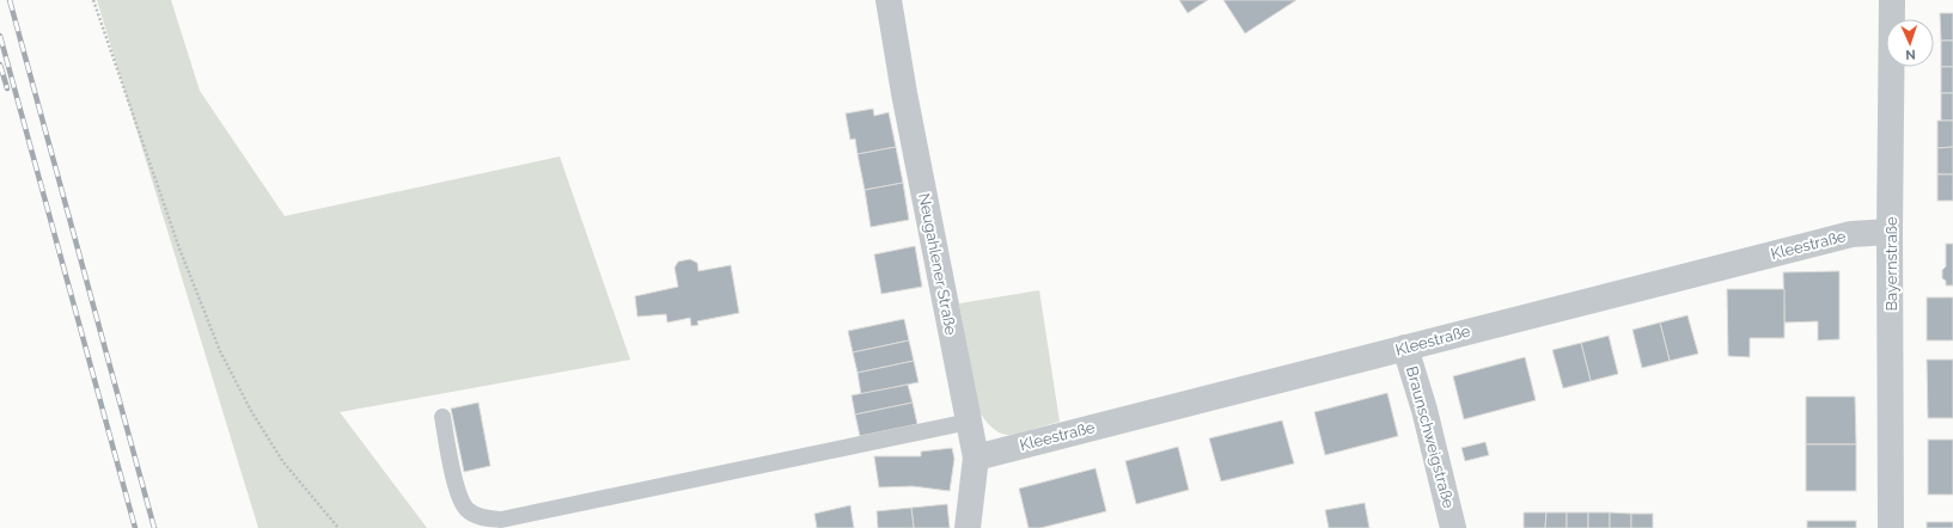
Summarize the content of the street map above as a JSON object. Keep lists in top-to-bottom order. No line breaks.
{"streets":{"street":["Kleestraße","Neugahlener Straße","Bayernstraße","Braunschweigstraße"]},"crossings":[["Kleestraße","Neugahlener Straße"],["Kleestraße","Bayernstraße"],["Kleestraße","Braunschweigstraße"]],"north":"bottom"}
